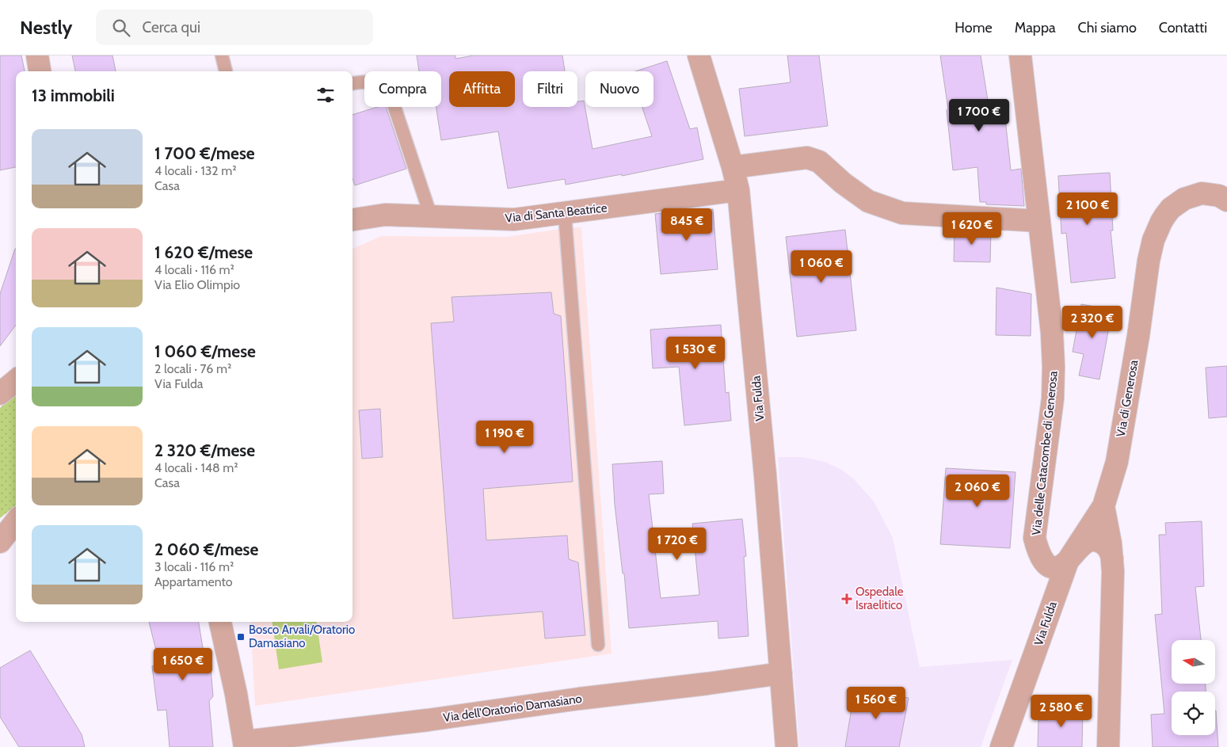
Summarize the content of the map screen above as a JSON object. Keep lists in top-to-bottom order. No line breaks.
{"streets":{"street":["Via di Santa Beatrice","Via Fulda","Via di Generosa","Via delle Catacombe di Generosa","Via dell'Oratorio Damasiano"]},"crossings":[["Via di Santa Beatrice","Via Fulda"],["Via Fulda","Via di Generosa"],["Via Fulda","Via delle Catacombe di Generosa"],["Via Fulda","Via dell'Oratorio Damasiano"]],"places":{"health":["Ospedale Israelitico"],"transit":["Bosco Arvali/Oratorio Damasiano"]},"north":"left","page":{"header":"Nestly","search":"Cerca qui","nav":["Home","Mappa","Chi siamo","Contatti"],"chip":["Compra","Affitta","Filtri","Nuovo"],"heading":"13 immobili","price":["1 700 €","2 100 €","845 €","1 620 €","1 060 €","2 320 €","1 530 €","1 190 €","2 060 €","1 720 €","1 650 €","1 560 €","2 580 €"],"list":[{"name":"1 700 €/mese","note":"4 locali · 132 m² · Casa"},{"name":"1 620 €/mese","note":"4 locali · 116 m² · Via Elio Olimpio"},{"name":"1 060 €/mese","note":"2 locali · 76 m² · Via Fulda"},{"name":"2 320 €/mese","note":"4 locali · 148 m² · Casa"},{"name":"2 060 €/mese","note":"3 locali · 116 m² · Appartamento"}]}}
